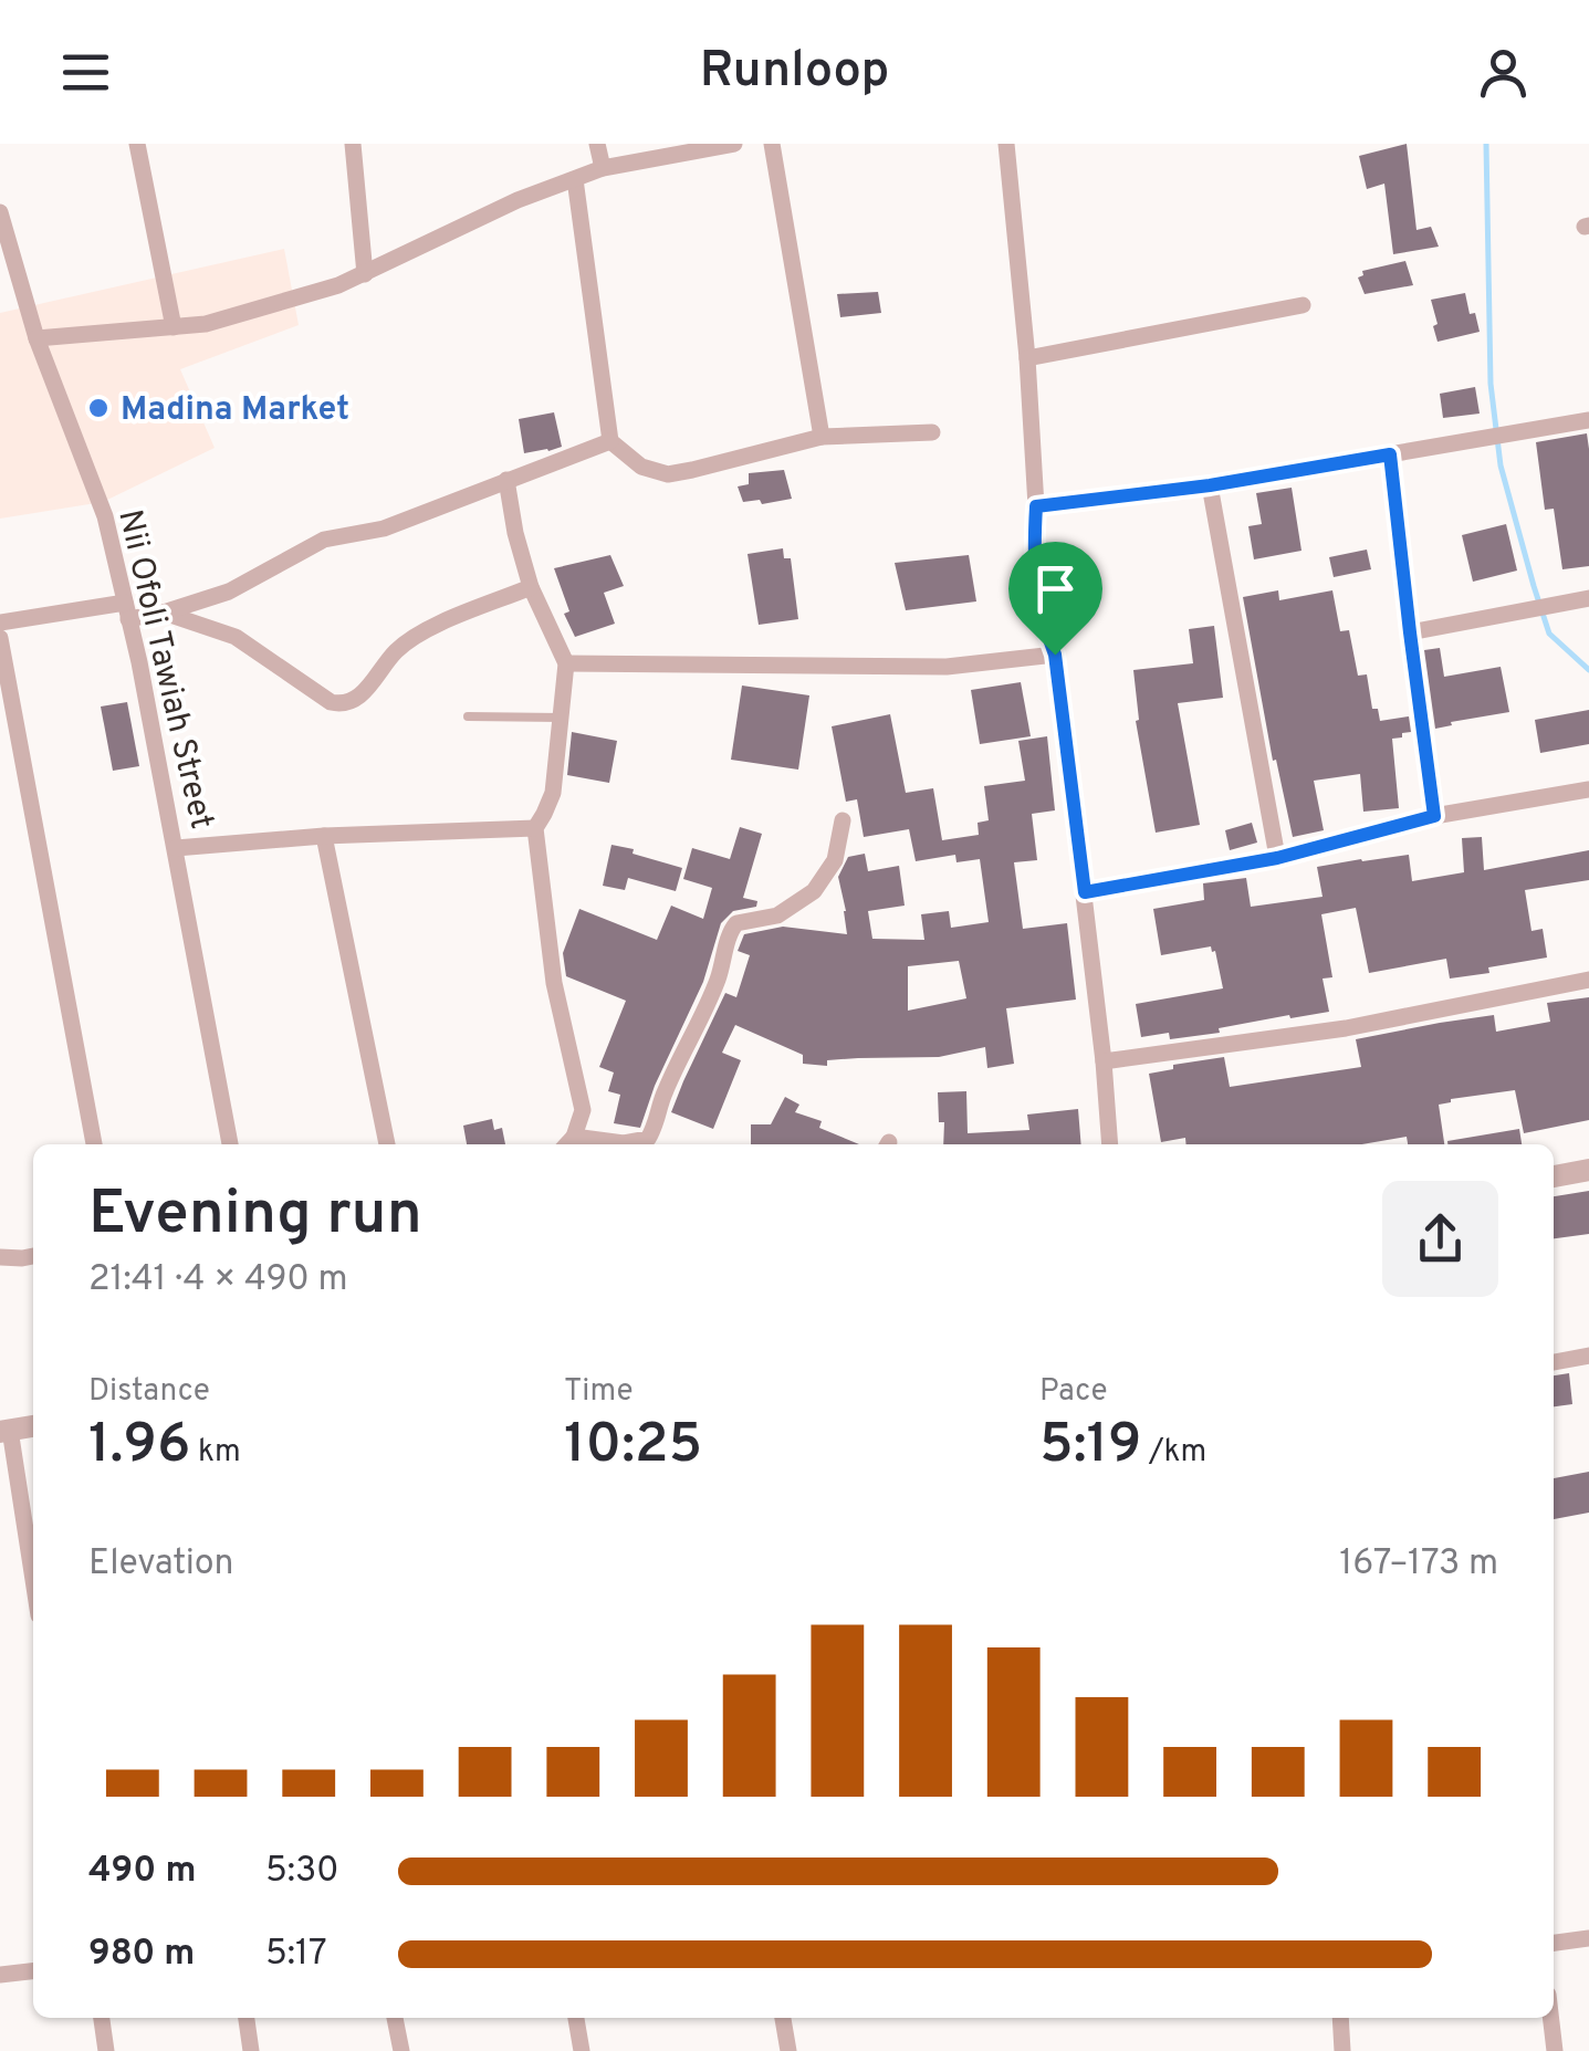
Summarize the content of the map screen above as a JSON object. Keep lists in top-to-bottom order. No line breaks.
{"streets":{"street":["Nii Ofoli Tawiah Street"]},"places":["Madina Market"],"page":{"header":"Runloop","heading":["Evening run","21:41 · 4 × 490 m"],"stats":[["Distance","1.96 km"],["Time","10:25"],["Pace","5:19 /km"]],"chart":["Elevation","167–173 m"],"list":[{"name":"490 m","note":"5:30"},{"name":"980 m","note":"5:17"}]}}
